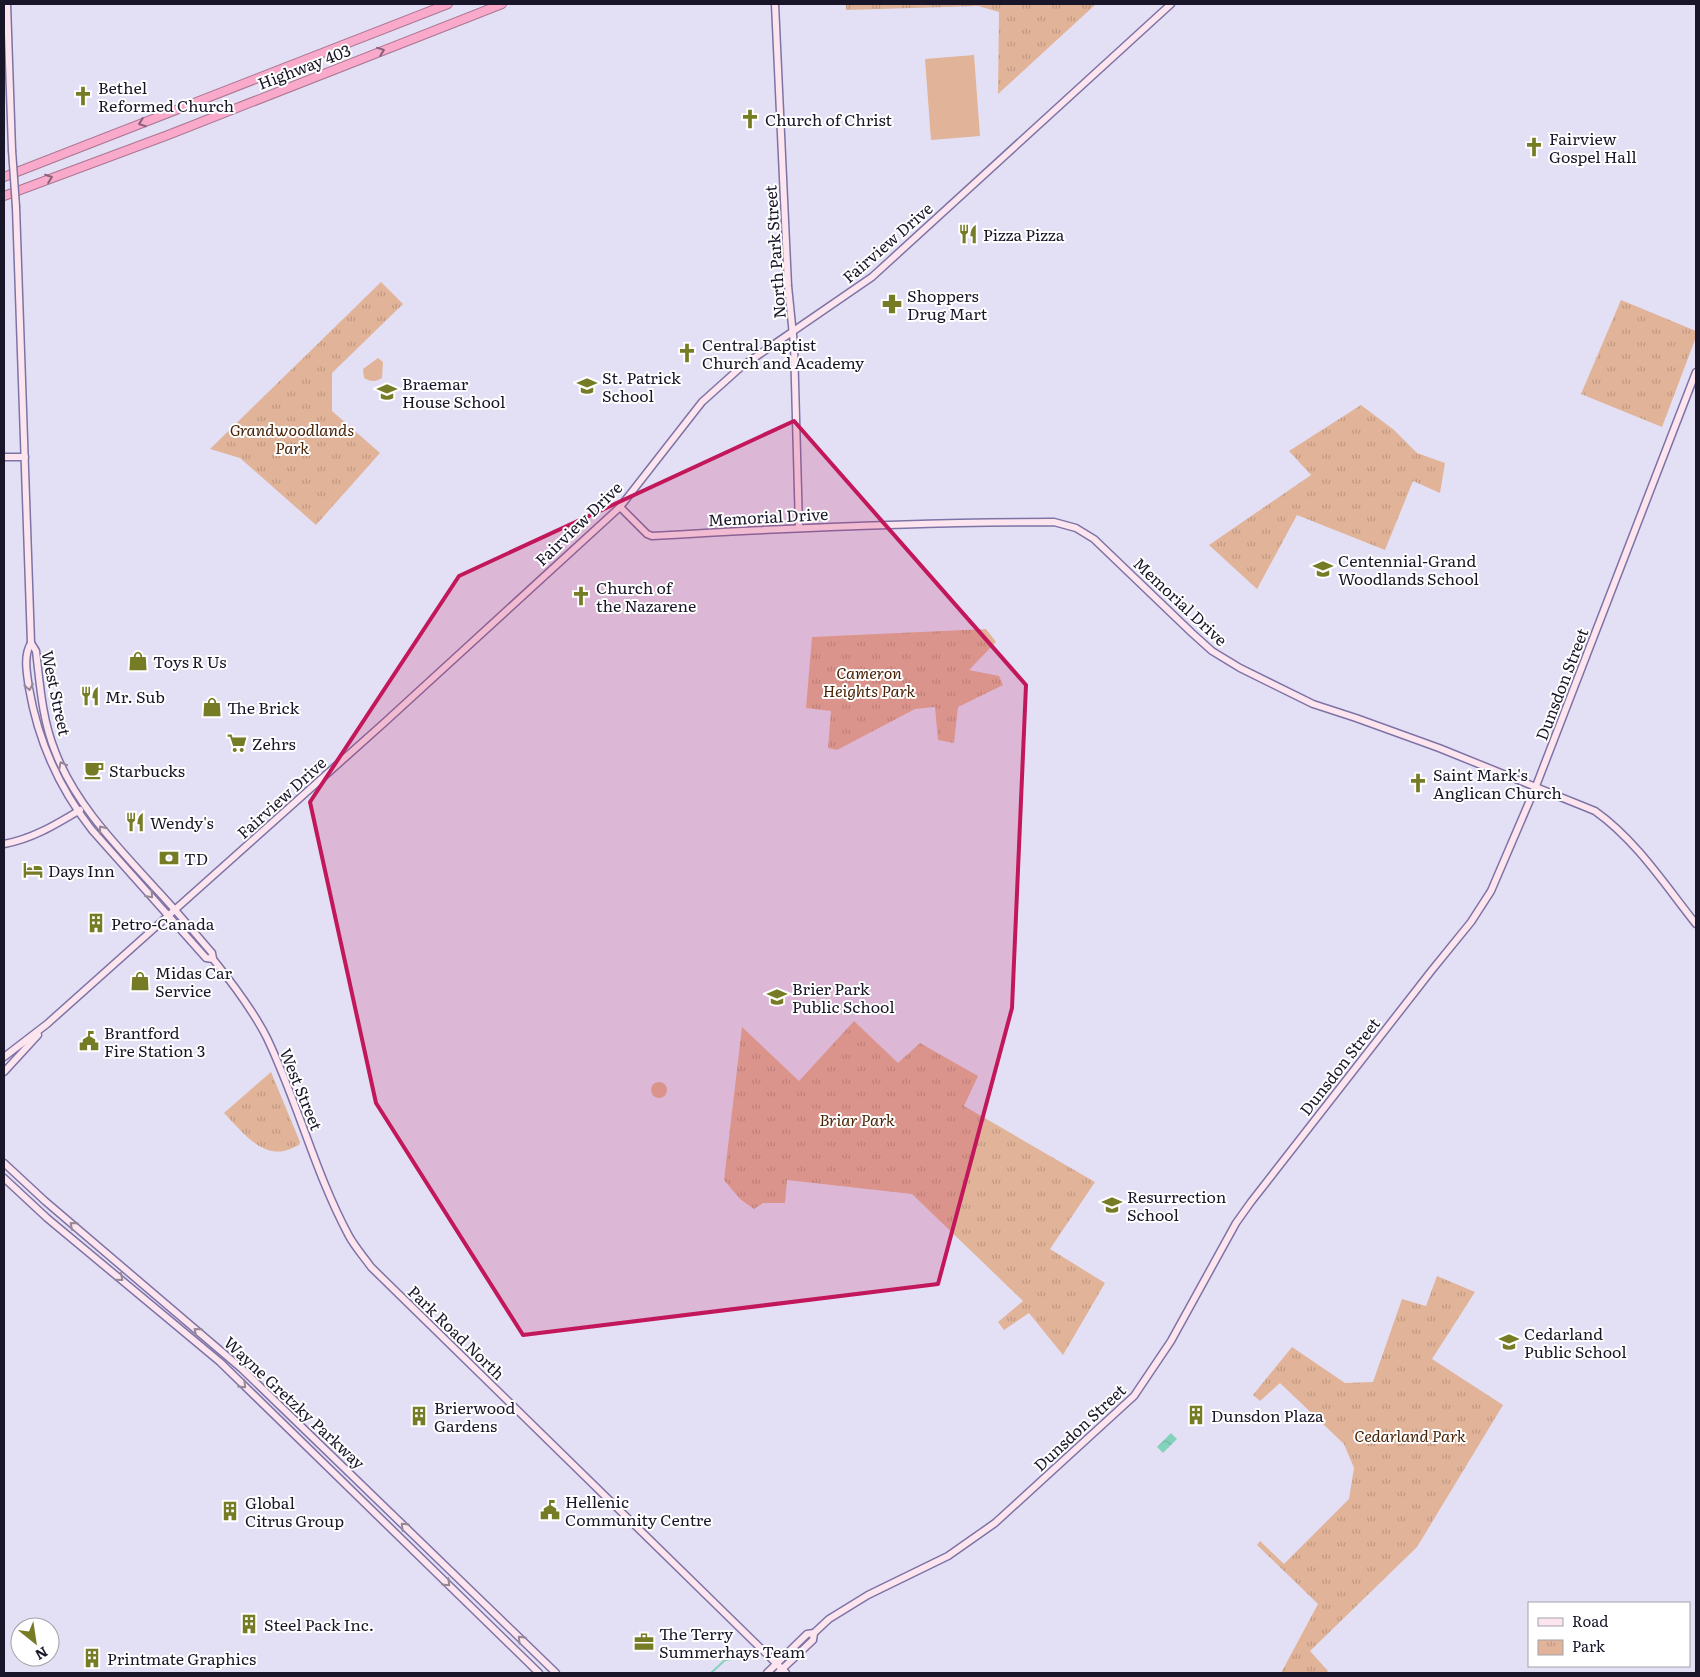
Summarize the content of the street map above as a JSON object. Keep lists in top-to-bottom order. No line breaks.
{"streets":{"highway":["Highway 403"],"main road":["Fairview Drive","North Park Street","Memorial Drive","Dunsdon Street","West Street","Park Road North","Wayne Gretzky Parkway"]},"crossings":[["Fairview Drive","North Park Street"],["Fairview Drive","Memorial Drive"],["Fairview Drive","West Street"],["North Park Street","Memorial Drive"],["Memorial Drive","Dunsdon Street"],["Dunsdon Street","Park Road North"],["West Street","Park Road North"]],"parks":["Grandwoodlands Park","Cameron Heights Park","Briar Park","Cedarland Park"],"places":{"church":["Bethel Reformed Church","Church of Christ","Fairview Gospel Hall","Central Baptist Church and Academy","Church of the Nazarene","Saint Mark's Anglican Church"],"restaurant":["Pizza Pizza","Mr. Sub","Wendy's"],"pharmacy":["Shoppers Drug Mart"],"school or university":["St. Patrick School","Braemar House School","Centennial-Grand Woodlands School","Brier Park Public School","Resurrection School","Cedarland Public School"],"shop":["Toys R Us","The Brick","Midas Car Service"],"supermarket":["Zehrs"],"cafe":["Starbucks"],"bank":["TD"],"hotel":["Days Inn"],"building":["Petro-Canada","Dunsdon Plaza","Brierwood Gardens","Global Citrus Group","Steel Pack Inc.","Printmate Graphics"],"public building":["Brantford Fire Station 3","Hellenic Community Centre"],"office":["The Terry Summerhays Team"]},"legend":["Road","Park"],"north":"bottom right"}
